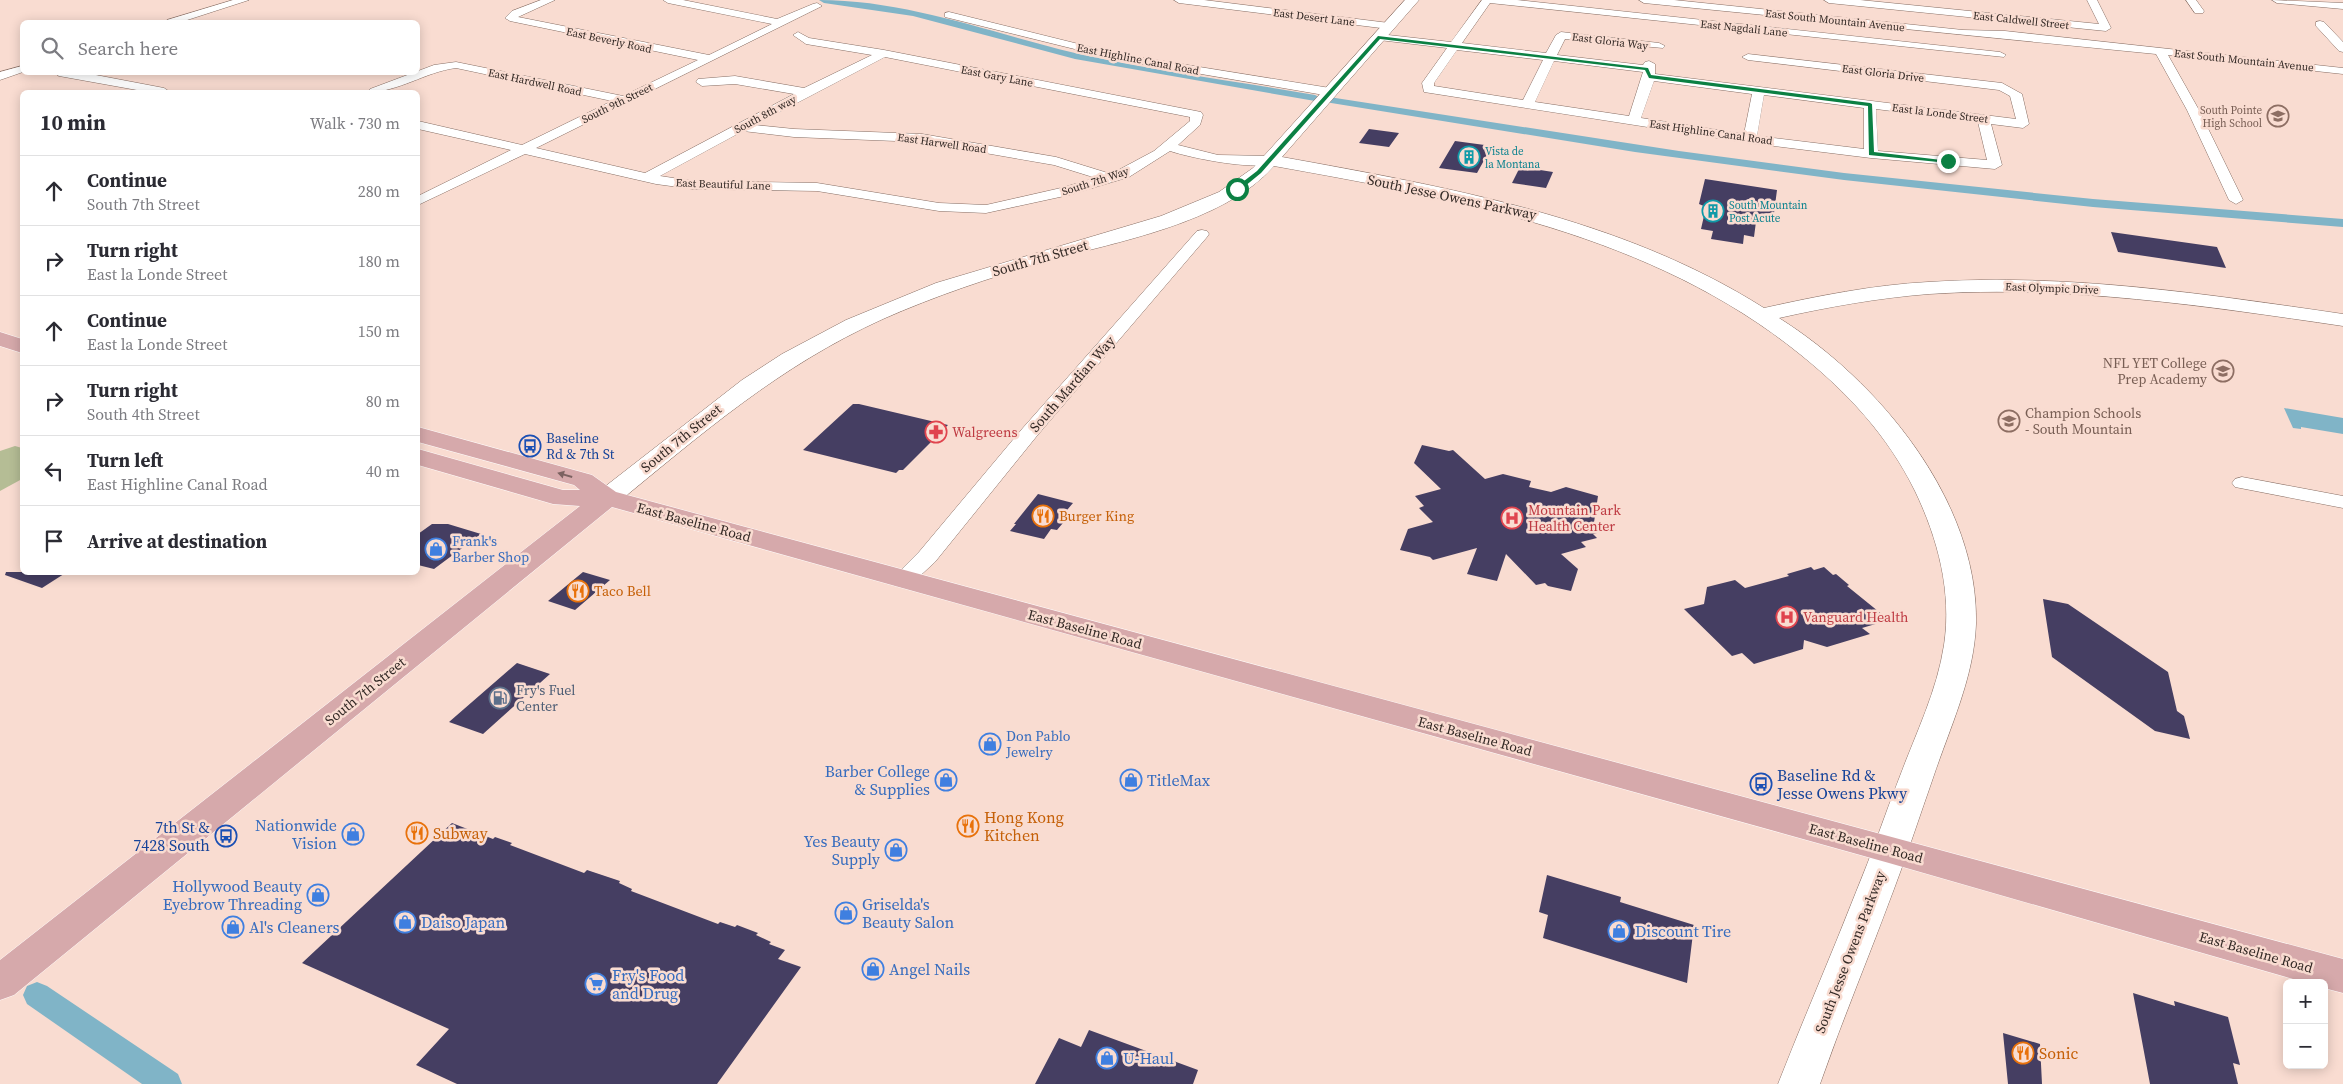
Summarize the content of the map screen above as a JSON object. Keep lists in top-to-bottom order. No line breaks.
{"streets":{"main road":["South 7th Street","East Baseline Road"],"street":["East Desert Lane","East South Mountain Avenue","East Caldwell Street","East Nagdali Lane","East Beverly Road","East Gloria Way","East Highline Canal Road","East Gloria Drive","East Gary Lane","East Hardwell Road","South 9th Street","East la Londe Street","South 8th way","East Harwell Road","South 7th Way","East Beautiful Lane","South Jesse Owens Parkway","East Olympic Drive","South Mardian Way"]},"crossings":[["East Desert Lane","South 7th Street"],["East South Mountain Avenue","East Nagdali Lane"],["East Nagdali Lane","East Gloria Way"],["East Nagdali Lane","East Gloria Drive"],["East Beverly Road","South 9th Street"],["East Gloria Way","East la Londe Street"],["East Highline Canal Road","East la Londe Street"],["East Highline Canal Road","South 7th Street"],["East Gloria Drive","East la Londe Street"],["East Gary Lane","South 8th way"],["East Gary Lane","South 7th Way"],["East Hardwell Road","South 9th Street"],["South 9th Street","East Beautiful Lane"],["East la Londe Street","South 7th Street"],["South 8th way","East Harwell Road"],["South 8th way","East Beautiful Lane"],["East Harwell Road","South 7th Way"],["South 7th Way","East Beautiful Lane"],["South Jesse Owens Parkway","South 7th Street"],["South Jesse Owens Parkway","East Olympic Drive"],["South Jesse Owens Parkway","East Baseline Road"],["South 7th Street","East Baseline Road"],["South Mardian Way","East Baseline Road"]],"places":{"school or university":["South Pointe High School","NFL YET College Prep Academy","Champion Schools - South Mountain"],"building":["Vista de la Montana","South Mountain Post Acute"],"pharmacy":["Walgreens"],"bus stop":["Baseline Rd & 7th St","Baseline Rd & Jesse Owens Pkwy","7th St & 7428 South"],"restaurant":["Burger King","Taco Bell","Hong Kong Kitchen","Subway","Sonic"],"hospital":["Mountain Park Health Center","Vanguard Health"],"shop":["Frank's Barber Shop","Don Pablo Jewelry","Barber College & Supplies","TitleMax","Nationwide Vision","Yes Beauty Supply","Hollywood Beauty Eyebrow Threading","Griselda's Beauty Salon","Daiso Japan","Al's Cleaners","Discount Tire","Angel Nails","U-Haul"],"fuel station":["Fry's Fuel Center"],"supermarket":["Fry's Food and Drug"]},"page":{"search":"Search here","heading":["10 min","Walk · 730 m"],"list":[["Continue","South 7th Street","280 m"],["Turn right","East la Londe Street","180 m"],["Continue","East la Londe Street","150 m"],["Turn right","South 4th Street","80 m"],["Turn left","East Highline Canal Road","40 m"],"Arrive at destination"],"map_buttons":["+","−"]}}
